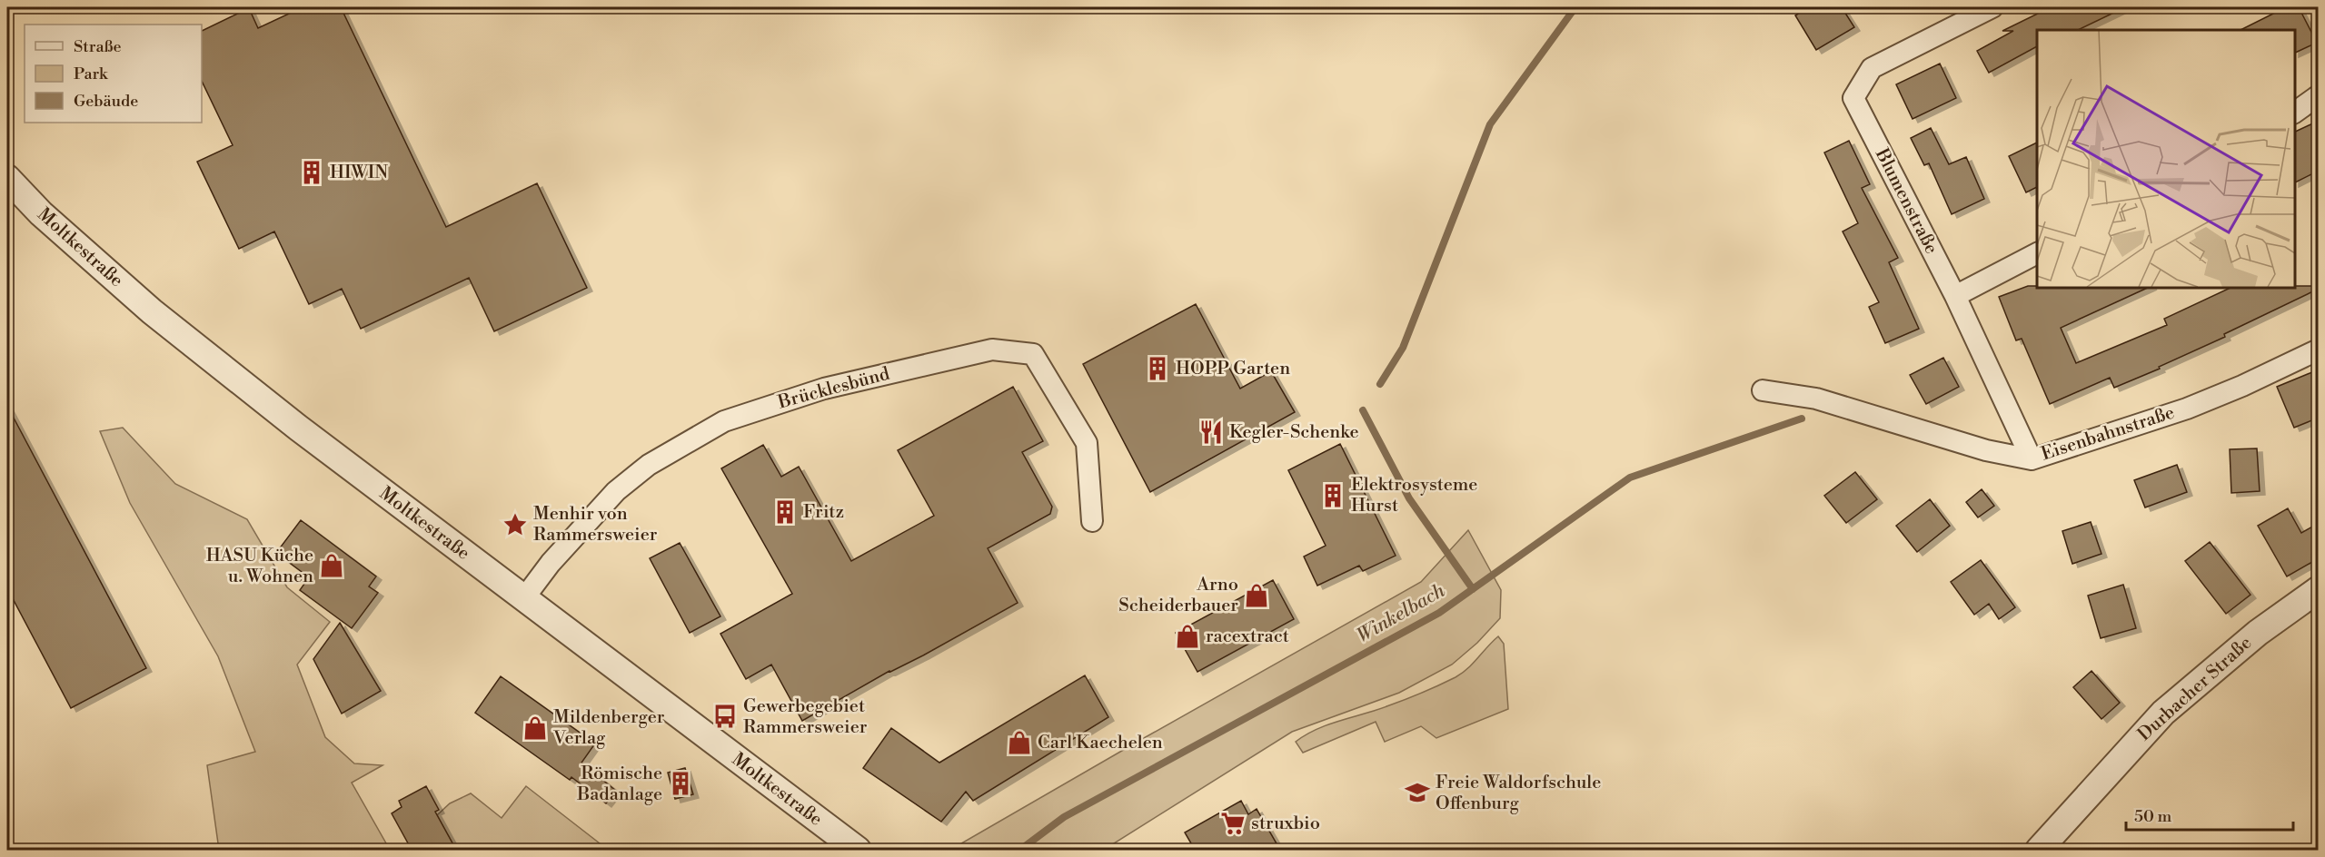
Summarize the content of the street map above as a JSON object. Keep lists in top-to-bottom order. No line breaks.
{"streets":{"street":["Blumenstraße","Moltkestraße","Brücklesbünd","Eisenbahnstraße","Durbacher Straße"]},"crossings":[["Blumenstraße","Eisenbahnstraße"],["Moltkestraße","Brücklesbünd"]],"water":["Winkelbach"],"places":{"building":["HIWIN","HOPP Garten","Elektrosysteme Hurst","Fritz","Römische Badanlage"],"restaurant":["Kegler-Schenke"],"place":["Menhir von Rammersweier"],"shop":["HASU Küche u. Wohnen","Arno Scheiderbauer","racextract","Mildenberger Verlag","Carl Kaechelen"],"bus stop":["Gewerbegebiet Rammersweier"],"school or university":["Freie Waldorfschule Offenburg"],"supermarket":["struxbio"]},"legend":["Straße","Park","Gebäude"],"scale_bar":"50 m"}
